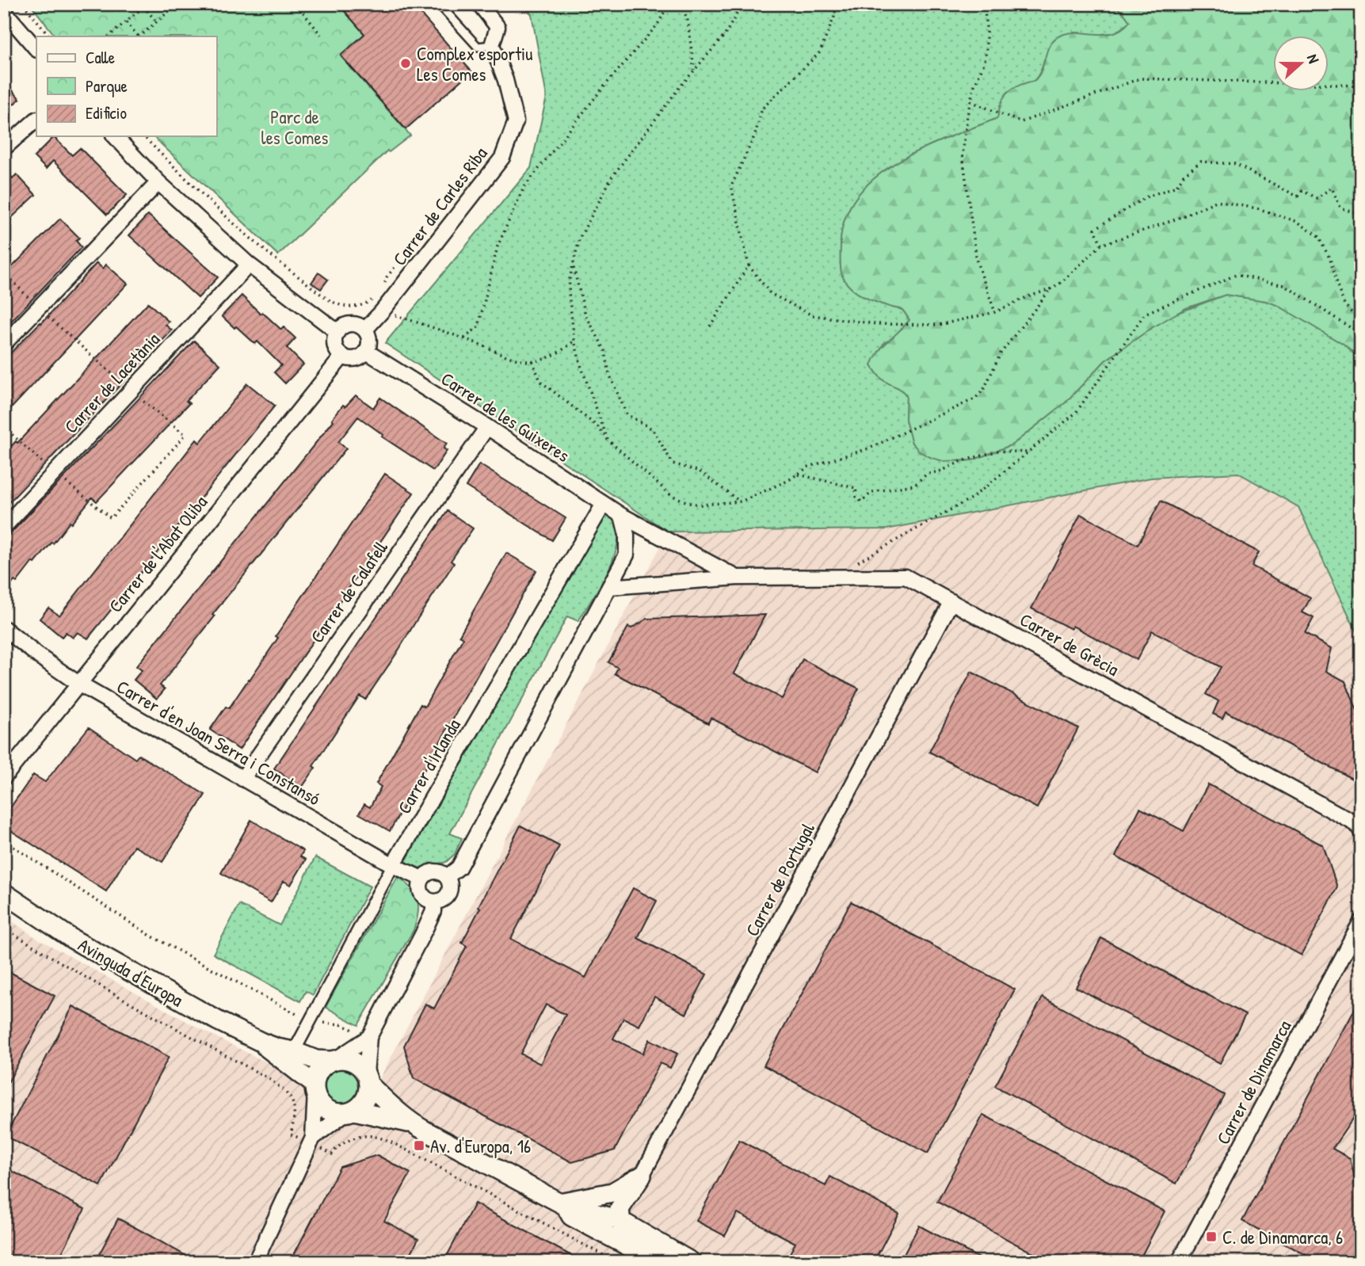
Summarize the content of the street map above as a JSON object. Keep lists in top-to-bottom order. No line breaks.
{"streets":{"street":["Carrer de Carles Riba","Carrer de Lacetània","Carrer de les Guixeres","Carrer de l'Abat Oliba","Carrer de Calafell","Carrer de Grècia","Carrer d'en Joan Serra i Constansó","Carrer d'Irlanda","Carrer de Portugal","Avinguda d'Europa","Carrer de Dinamarca"]},"crossings":[["Carrer de Carles Riba","Carrer de les Guixeres"],["Carrer de Carles Riba","Carrer de l'Abat Oliba"],["Carrer de les Guixeres","Carrer de l'Abat Oliba"],["Carrer de les Guixeres","Carrer de Calafell"],["Carrer de les Guixeres","Carrer de Grècia"],["Carrer de les Guixeres","Carrer d'Irlanda"],["Carrer de l'Abat Oliba","Carrer d'en Joan Serra i Constansó"],["Carrer de Calafell","Carrer d'en Joan Serra i Constansó"],["Carrer de Grècia","Carrer de Portugal"],["Carrer d'en Joan Serra i Constansó","Carrer d'Irlanda"],["Carrer d'Irlanda","Avinguda d'Europa"]],"parks":["Parc de les Comes"],"places":{"other":["Complex esportiu Les Comes"],"transit":["Av. d'Europa, 16","C. de Dinamarca, 6"]},"legend":["Calle","Parque","Edificio"],"north":"right"}
